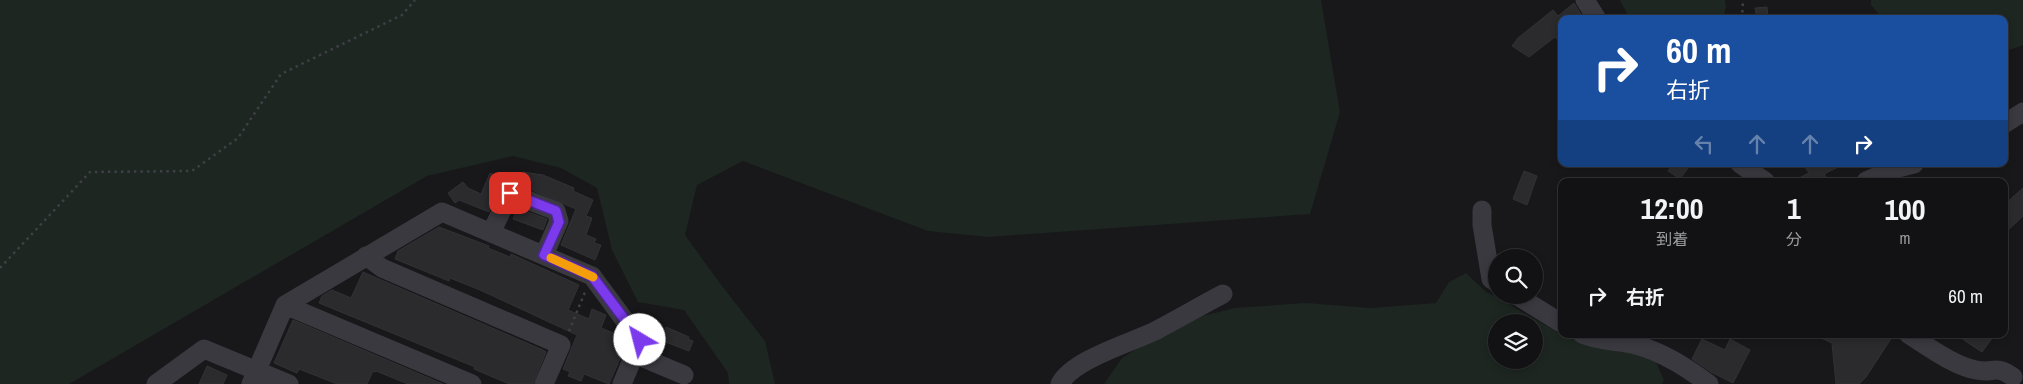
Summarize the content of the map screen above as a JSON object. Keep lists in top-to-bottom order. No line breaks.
{"page":{"turn":["60 m","右折"],"eta":["12:00","到着","1","分","100","m"],"list":[{"name":"右折","value":"60 m"}]}}
